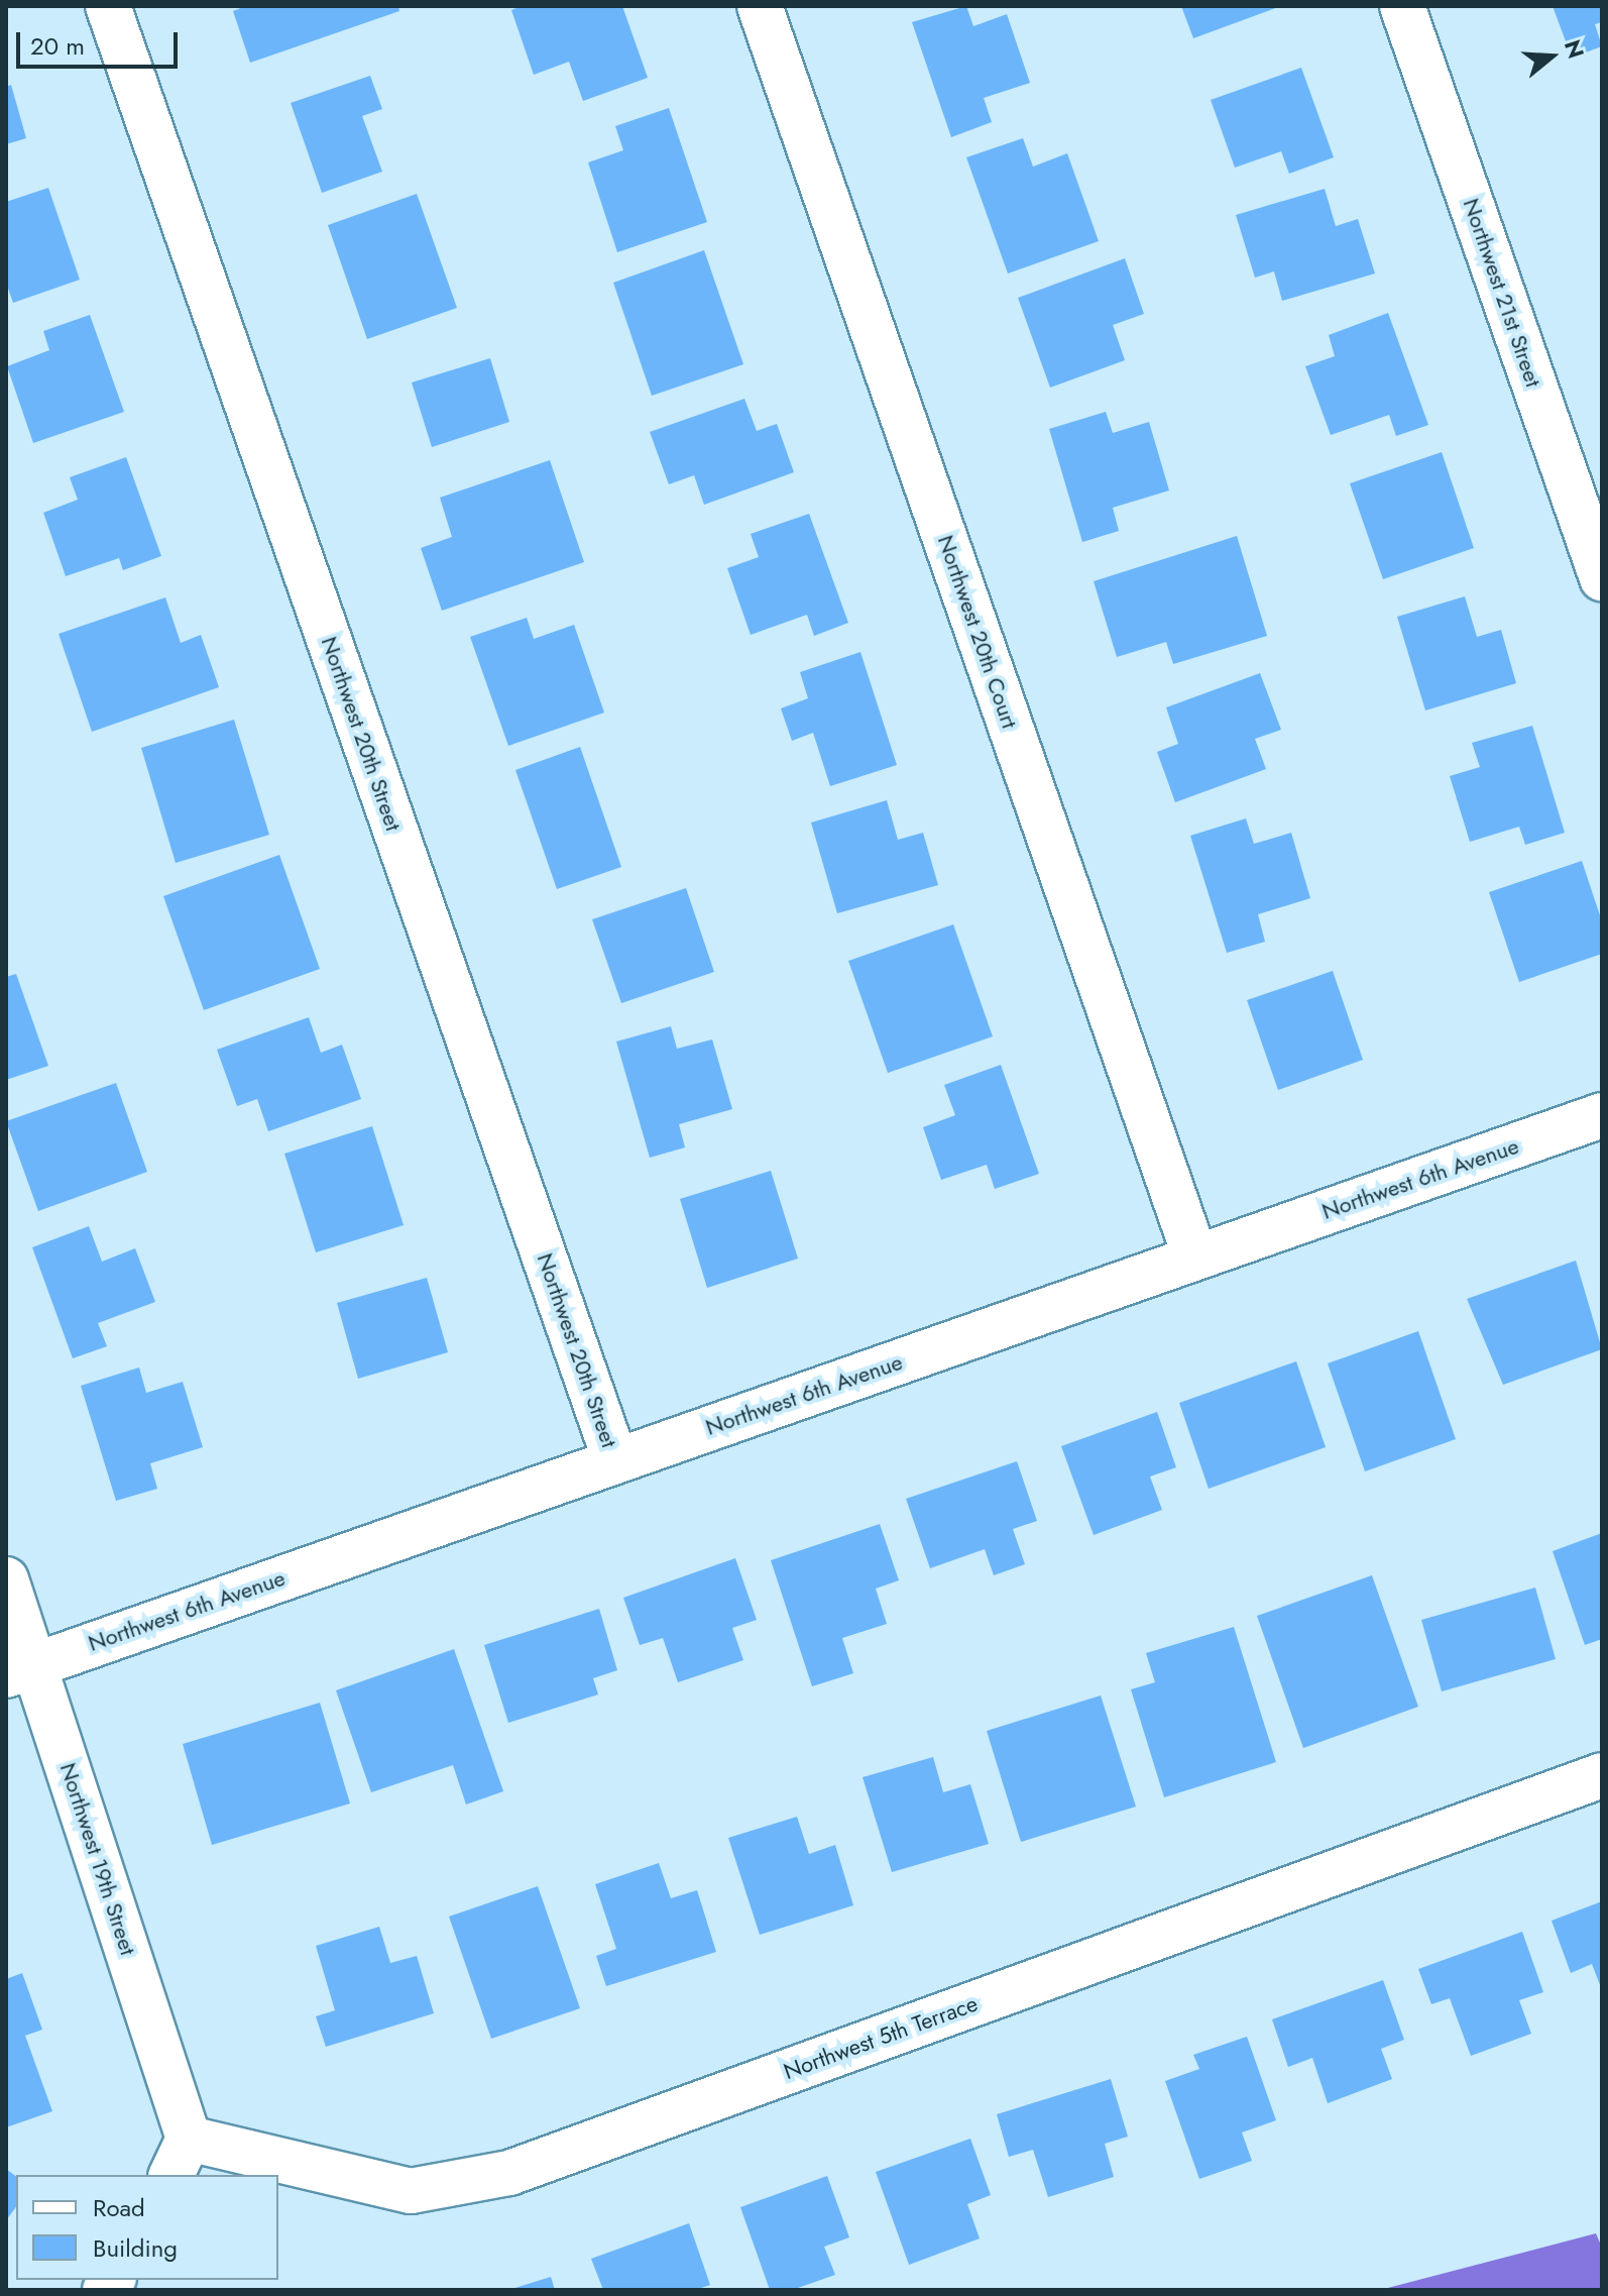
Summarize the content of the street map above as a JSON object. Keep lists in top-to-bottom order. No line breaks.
{"streets":{"street":["Northwest 21st Street","Northwest 20th Court","Northwest 20th Street","Northwest 6th Avenue","Northwest 19th Street","Northwest 5th Terrace"]},"crossings":[["Northwest 20th Court","Northwest 6th Avenue"],["Northwest 20th Street","Northwest 6th Avenue"],["Northwest 6th Avenue","Northwest 19th Street"],["Northwest 19th Street","Northwest 5th Terrace"]],"legend":["Road","Building"],"scale_bar":"20 m","north":"right"}
